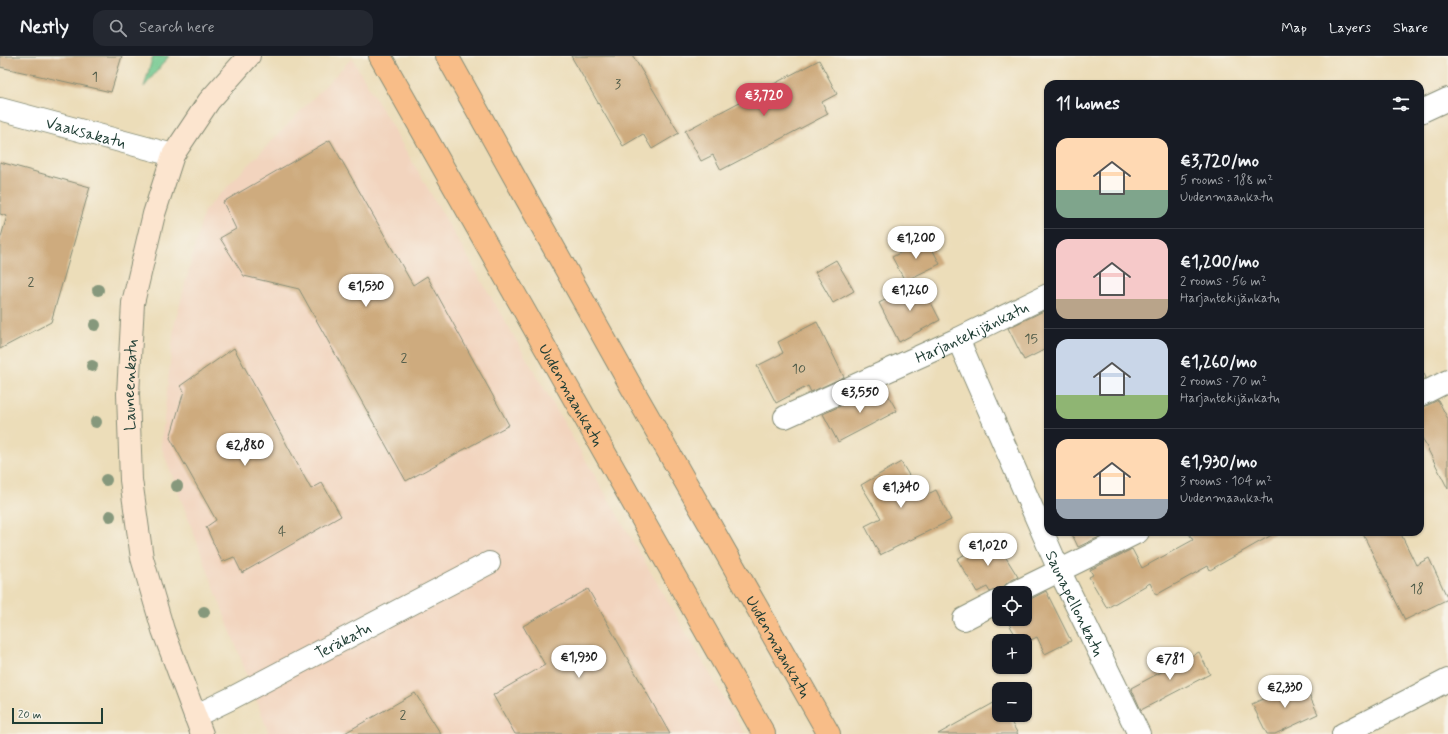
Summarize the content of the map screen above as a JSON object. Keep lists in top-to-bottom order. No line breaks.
{"streets":{"main road":["Uudenmaankatu"],"street":["Vaaksakatu","Harjantekijänkatu","Launeenkatu","Saunapellonkatu","Teräkatu"]},"crossings":[["Vaaksakatu","Launeenkatu"],["Harjantekijänkatu","Saunapellonkatu"],["Launeenkatu","Teräkatu"]],"house_numbers":["1","3","2","15","2","10","4","18","2"],"scale_bar":"20 m","page":{"header":"Nestly","search":"Search here","nav":["Map","Layers","Share"],"heading":"11 homes","price":["€3,720","€1,200","€1,530","€1,260","€3,550","€2,880","€1,340","€1,020","€1,930","€781","€2,330"],"list":[{"name":"€3,720/mo","note":"5 rooms · 188 m² · Uudenmaankatu"},{"name":"€1,200/mo","note":"2 rooms · 56 m² · Harjantekijänkatu"},{"name":"€1,260/mo","note":"2 rooms · 70 m² · Harjantekijänkatu"},{"name":"€1,930/mo","note":"3 rooms · 104 m² · Uudenmaankatu"}],"map_buttons":["+","−"],"scale":"20 m"}}
